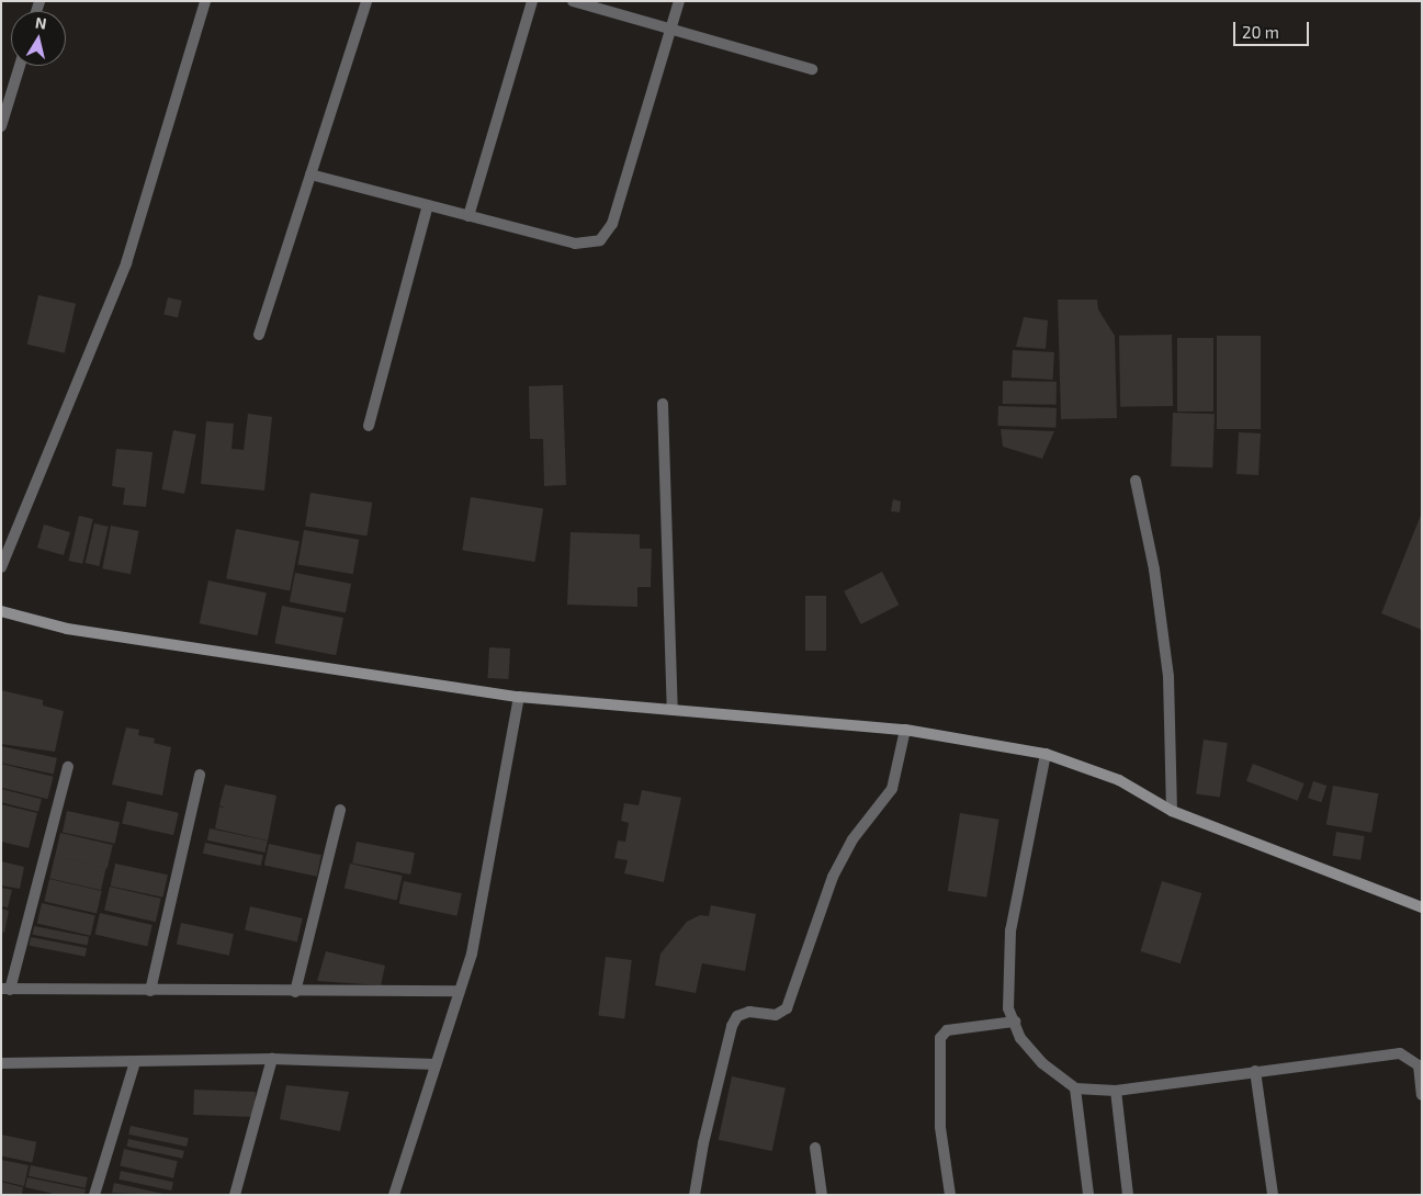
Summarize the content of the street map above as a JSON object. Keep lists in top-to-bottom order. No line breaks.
{"scale_bar":"20 m","north":"top"}
